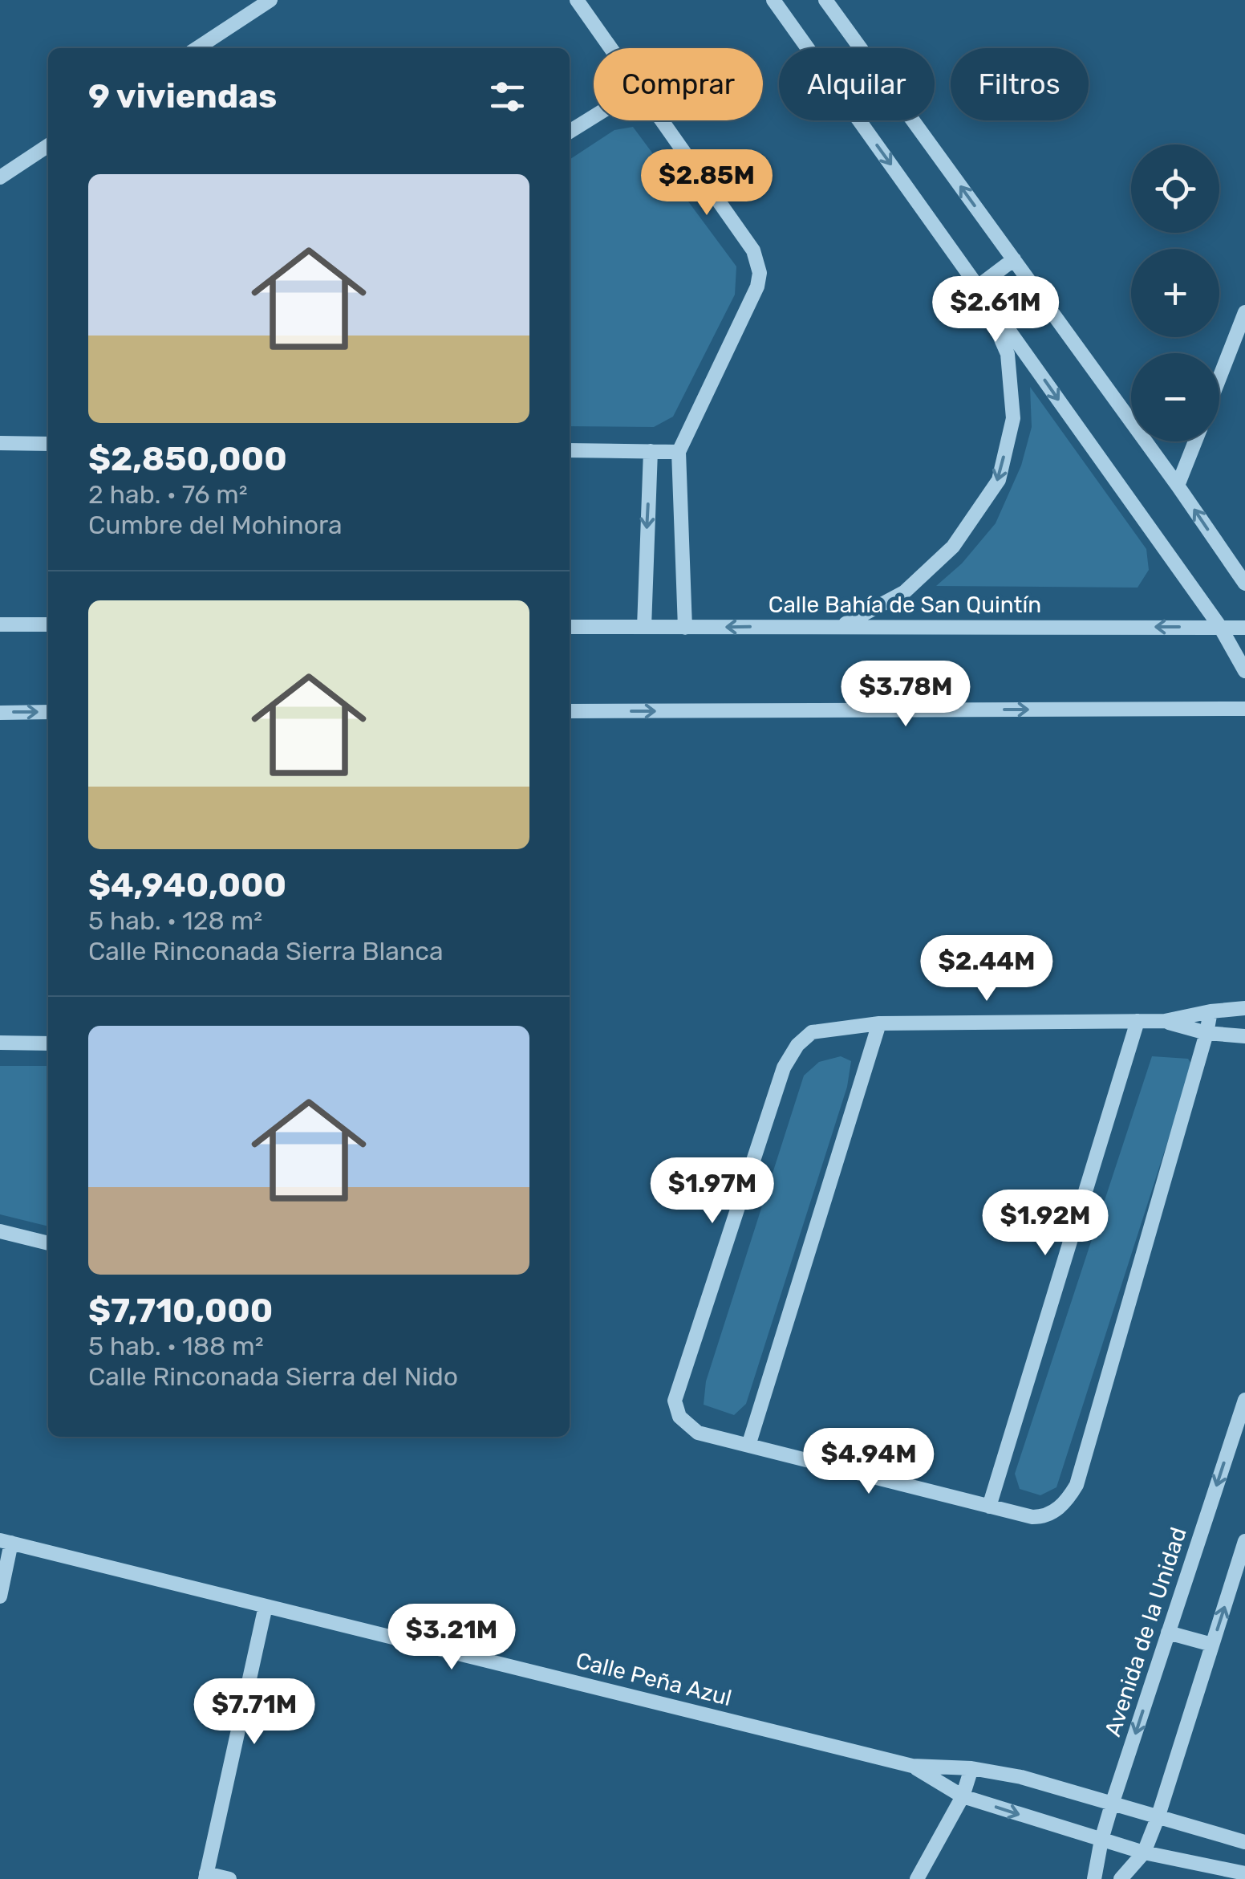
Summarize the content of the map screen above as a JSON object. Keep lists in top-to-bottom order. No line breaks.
{"streets":{"street":["Calle Bahía de San Quintín","Avenida de la Unidad","Calle Peña Azul"]},"page":{"chip":["Comprar","Alquilar","Filtros"],"heading":"9 viviendas","map_buttons":["+","−"],"list":[{"name":"$2,850,000","note":"2 hab. · 76 m² · Cumbre del Mohinora"},{"name":"$4,940,000","note":"5 hab. · 128 m² · Calle Rinconada Sierra Blanca"},{"name":"$7,710,000","note":"5 hab. · 188 m² · Calle Rinconada Sierra del Nido"}],"price":["$2.85M","$2.61M","$3.78M","$2.44M","$1.97M","$1.92M","$4.94M","$3.21M","$7.71M"]}}
